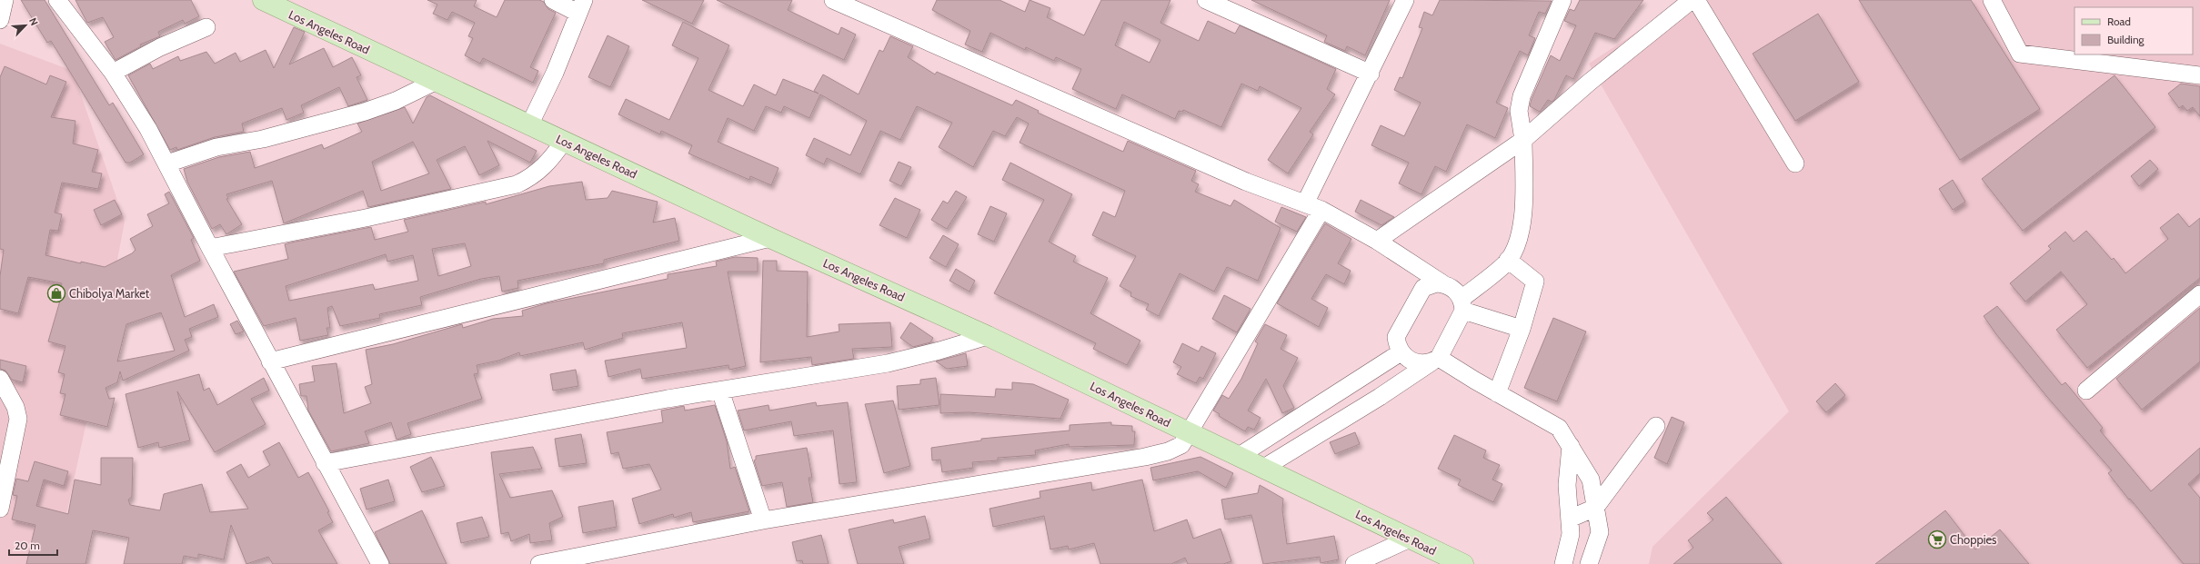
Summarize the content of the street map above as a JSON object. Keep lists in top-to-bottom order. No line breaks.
{"streets":{"main road":["Los Angeles Road"]},"places":{"shop":["Chibolya Market"],"supermarket":["Choppies"]},"legend":["Road","Building"],"scale_bar":"20 m","north":"top right"}
